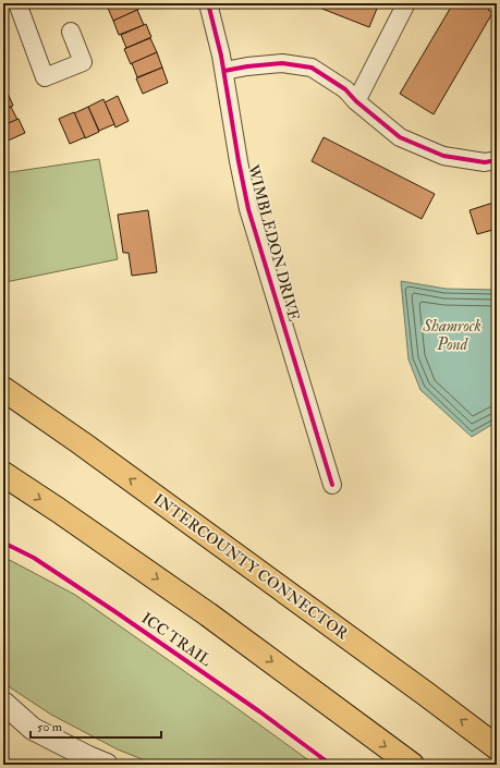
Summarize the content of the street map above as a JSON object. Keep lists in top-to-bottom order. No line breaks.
{"streets":{"highway":["INTERCOUNTY CONNECTOR"],"street":["WIMBLEDON DRIVE"],"cycle path":["ICC TRAIL"]},"water":["Shamrock Pond"],"scale_bar":"50 m"}
